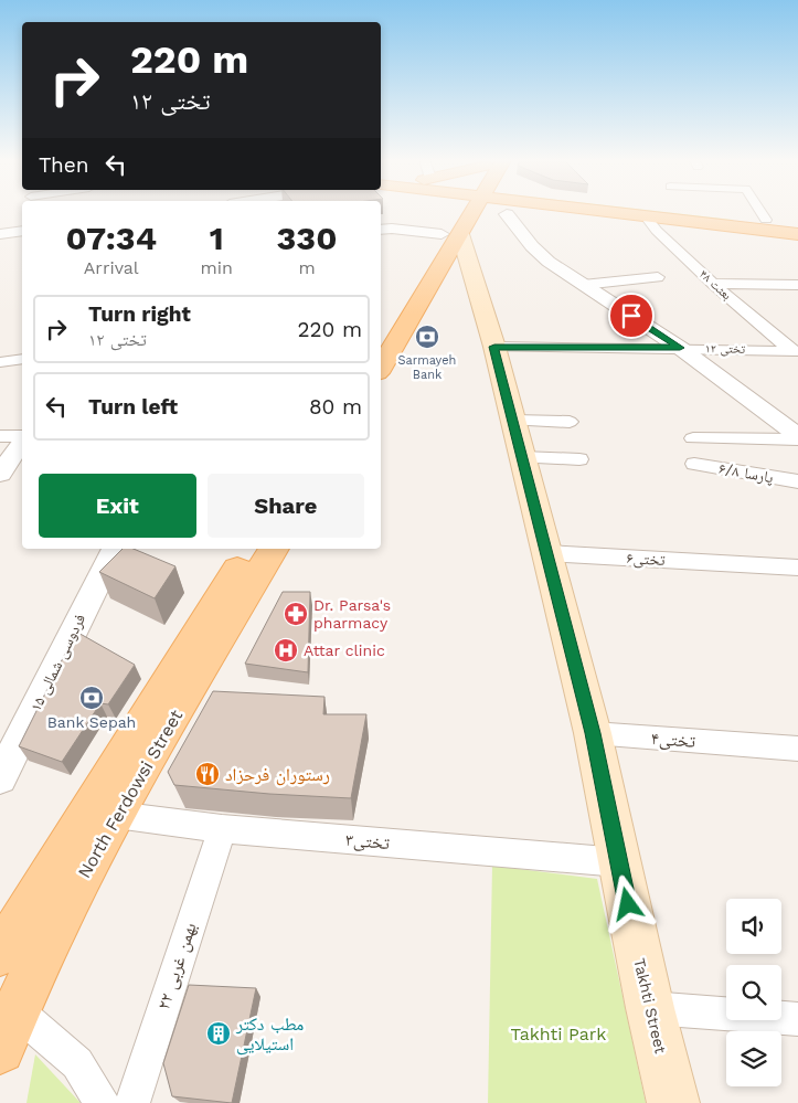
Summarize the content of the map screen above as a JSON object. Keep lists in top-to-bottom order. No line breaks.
{"streets":{"main road":["North Ferdowsi Street","Takhti Street"],"street":["بعثت ۴۸","تختی ۱۲","پارسا ۶/۸","تختی۶","فردوسی شمالی ۱۵","تختی۴","تختی۳","۲۲ بهمن غربی"]},"crossings":[["بعثت ۴۸","تختی ۱۲"],["تختی ۱۲","Takhti Street"],["تختی۶","Takhti Street"],["تختی۴","Takhti Street"],["North Ferdowsi Street","تختی۳"],["تختی۳","۲۲ بهمن غربی"],["تختی۳","Takhti Street"]],"parks":["Takhti Park"],"places":{"bank":["Sarmayeh Bank","Bank Sepah"],"pharmacy":["Dr. Parsa's pharmacy"],"hospital":["Attar clinic"],"restaurant":["رستوران فرحزاد"],"building":["مطب دکتر استیلایی"]},"page":{"turn":["220 m","تختی ۱۲"],"then":"Then","eta":["07:34","Arrival","1","min","330","m"],"list":[{"name":"Turn right","note":"تختی ۱۲","value":"220 m"},{"name":"Turn left","value":"80 m"}],"buttons":["Exit","Share"]}}
